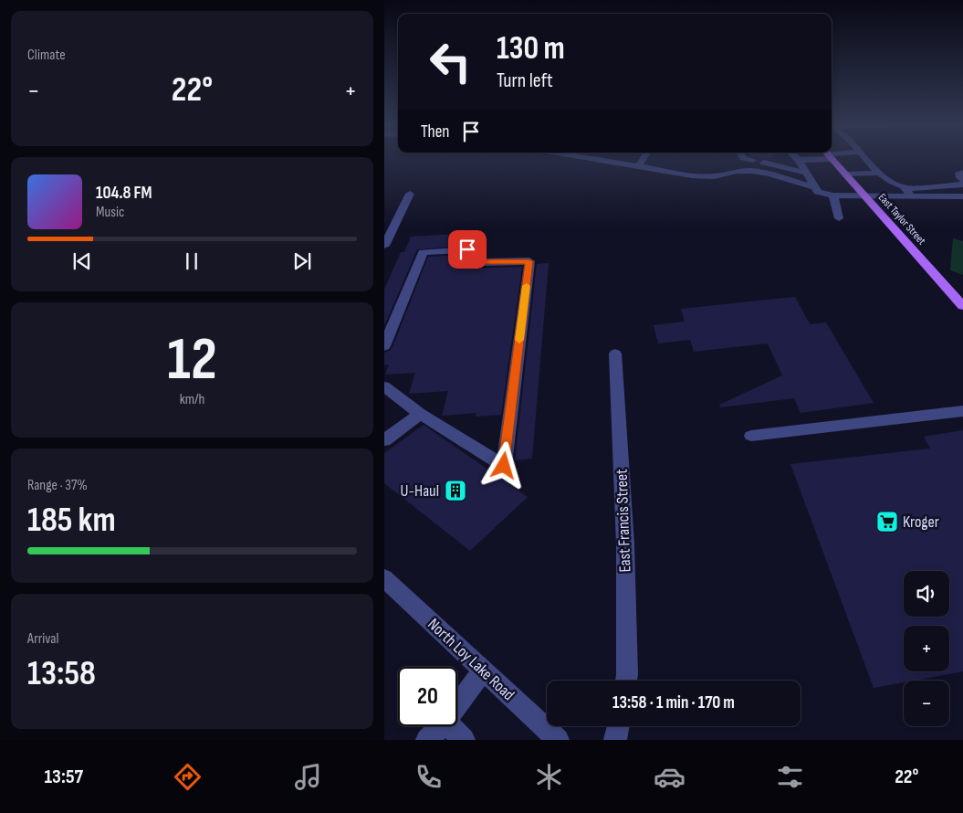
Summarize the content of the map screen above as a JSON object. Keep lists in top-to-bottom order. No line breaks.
{"streets":{"main road":["East Taylor Street"],"street":["East Francis Street","North Loy Lake Road"]},"places":{"building":["U-Haul"],"supermarket":["Kroger"]},"page":{"tile":["Climate",["12","km/h"],["Range · 37%","185 km"],["Arrival","13:58"]],"turn":["130 m","Turn left"],"heat":["−","22°","+"],"then":"Then","song":["104.8 FM","Music"],"map_buttons":["+","−"],"limit":"20","trip":"13:58 · 1 min · 170 m","tabs":["13:57","22°"]}}
